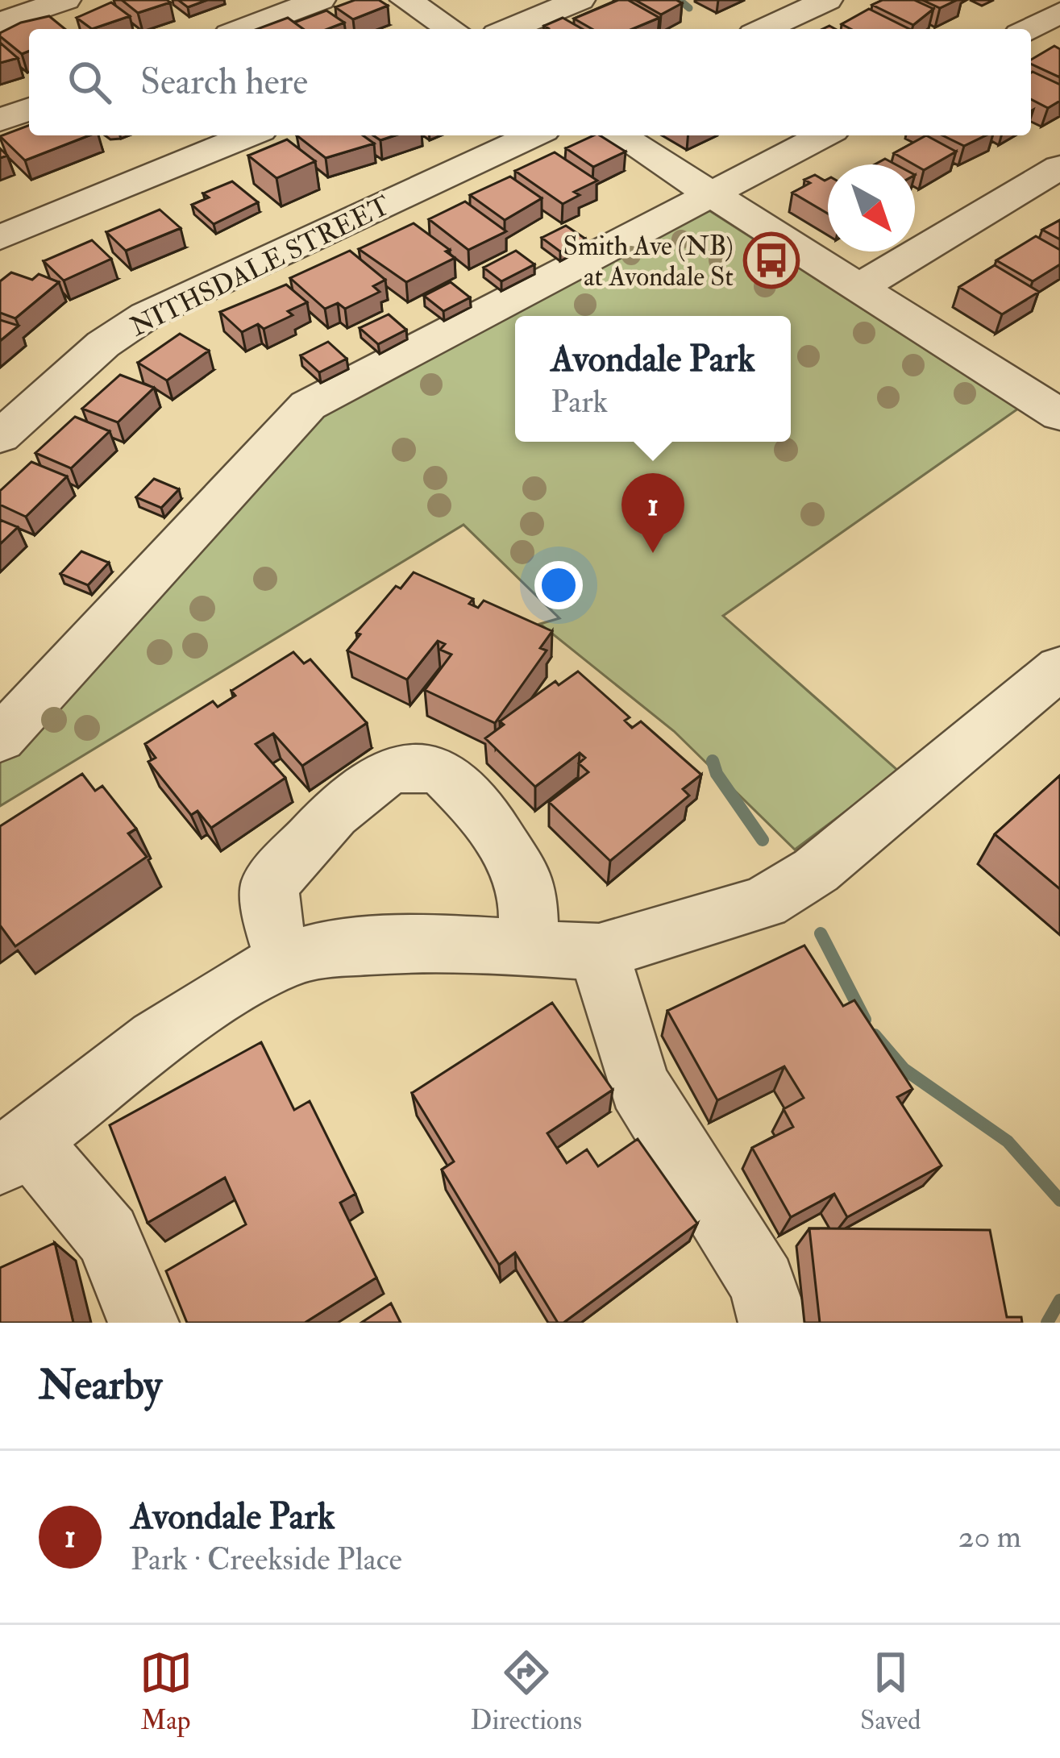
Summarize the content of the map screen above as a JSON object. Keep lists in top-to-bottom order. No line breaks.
{"streets":{"street":["NITHSDALE STREET"]},"places":{"bus stop":["Smith Ave (NB) at Avondale St"]},"north":"bottom right","page":{"search":"Search here","popup":["Avondale Park","Park"],"pins":"1","heading":"Nearby","list":[{"mark":"1","name":"Avondale Park","note":"Park · Creekside Place","value":"20 m"}],"nav":["Map","Directions","Saved"]}}
